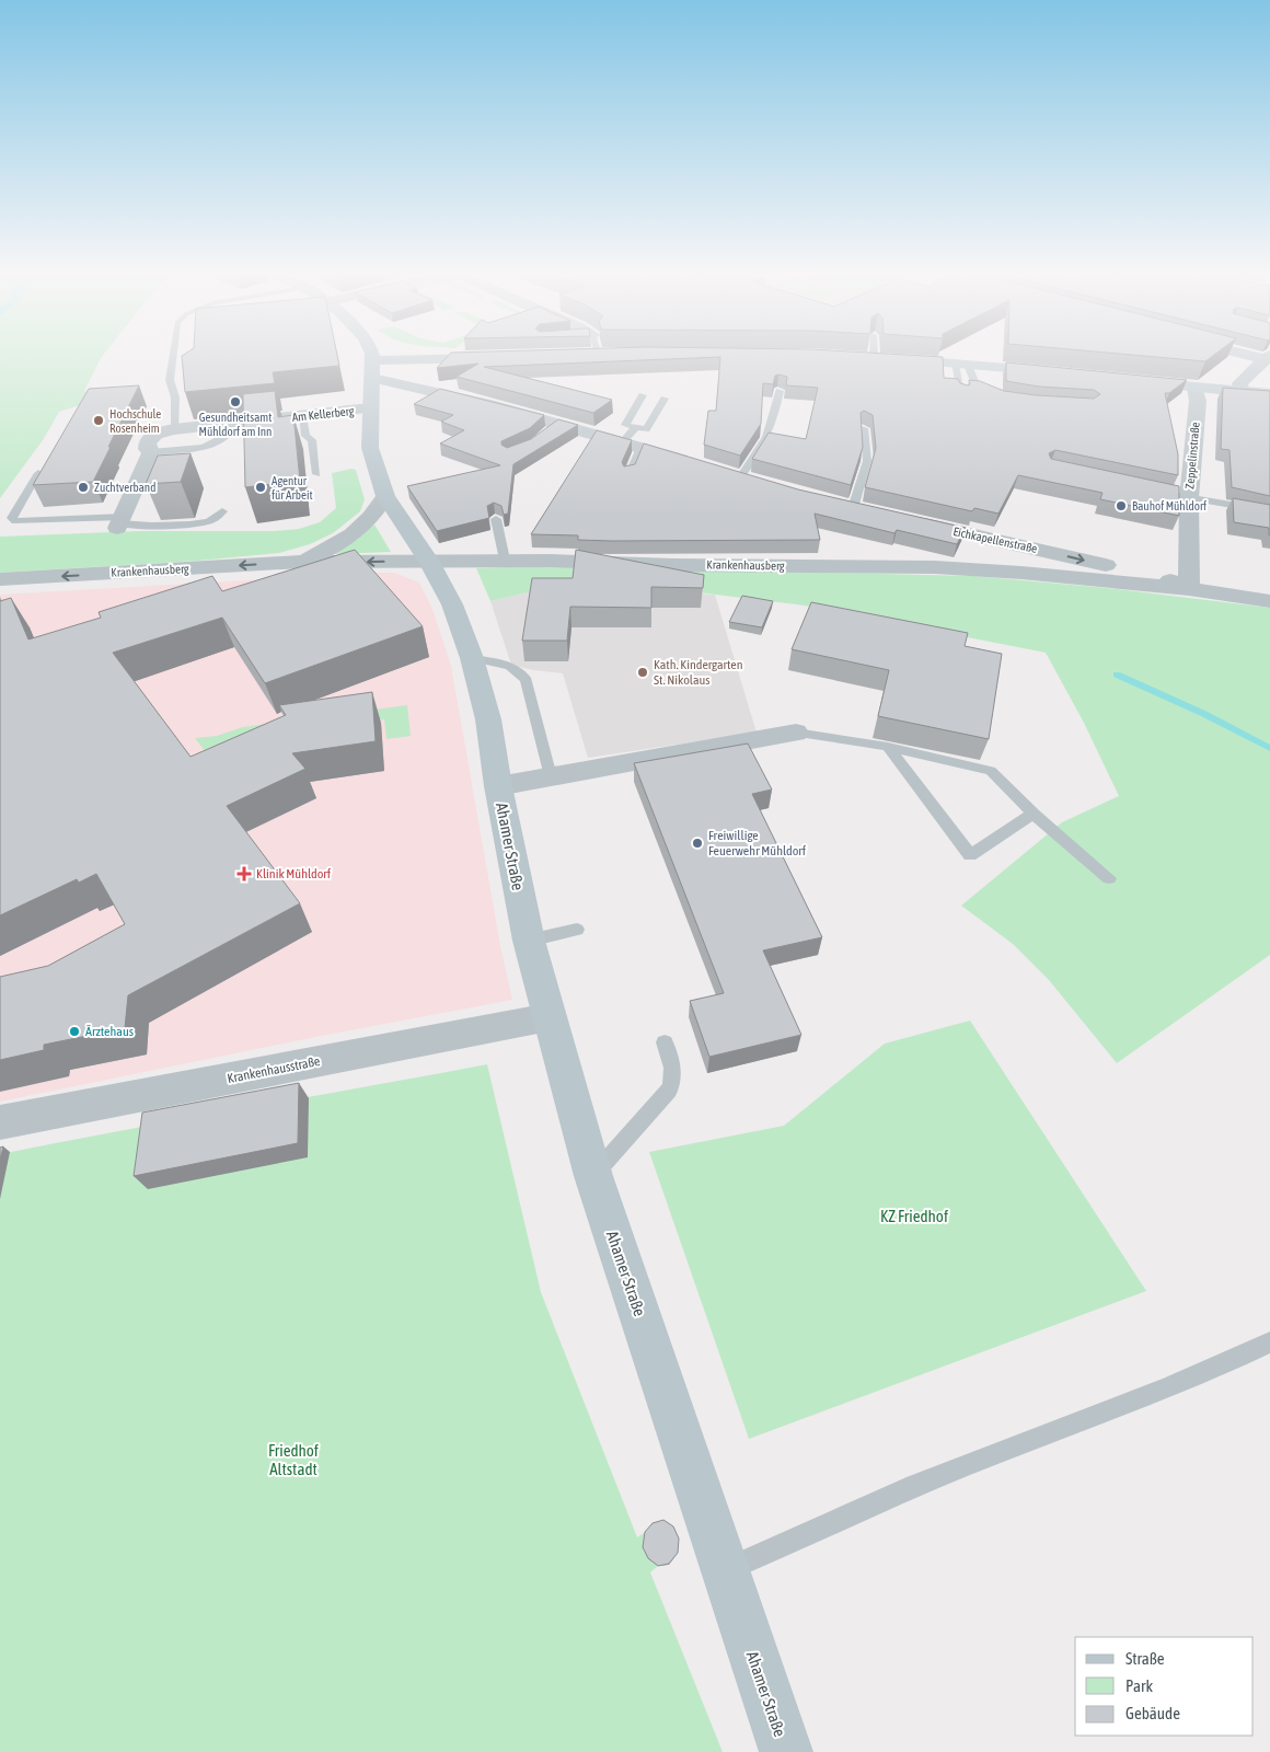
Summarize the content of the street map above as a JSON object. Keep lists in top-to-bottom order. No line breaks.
{"streets":{"street":["Am Kellerberg","Zeppelinstraße","Eichkapellenstraße","Krankenhausberg","Ahamer Straße","Krankenhausstraße"]},"crossings":[["Am Kellerberg","Ahamer Straße"],["Zeppelinstraße","Eichkapellenstraße"],["Zeppelinstraße","Krankenhausberg"],["Eichkapellenstraße","Krankenhausberg"],["Krankenhausberg","Ahamer Straße"],["Ahamer Straße","Krankenhausstraße"]],"parks":["KZ Friedhof","Friedhof Altstadt"],"places":{"other":["Gesundheitsamt Mühldorf am Inn","Hochschule Rosenheim","Zuchtverband","Agentur für Arbeit","Bauhof Mühldorf","Kath. Kindergarten St. Nikolaus","Freiwillige Feuerwehr Mühldorf","Ärztehaus"],"health":["Klinik Mühldorf"]},"legend":["Straße","Park","Gebäude"]}
